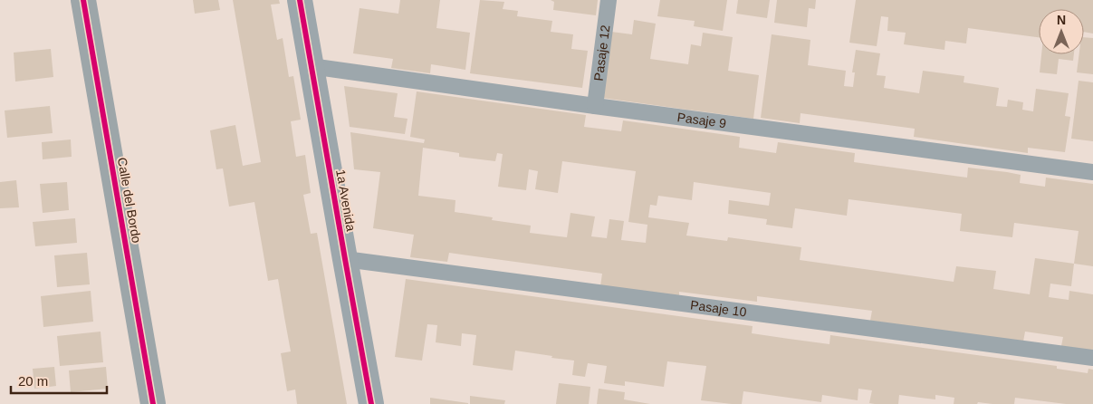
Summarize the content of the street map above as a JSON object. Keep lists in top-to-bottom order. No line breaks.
{"streets":{"street":["Calle del Bordo","1a Avenida"],"lane":["Pasaje 12","Pasaje 9","Pasaje 10"]},"crossings":[["Pasaje 12","Pasaje 9"],["Pasaje 9","1a Avenida"],["1a Avenida","Pasaje 10"]],"scale_bar":"20 m","north":"top"}
